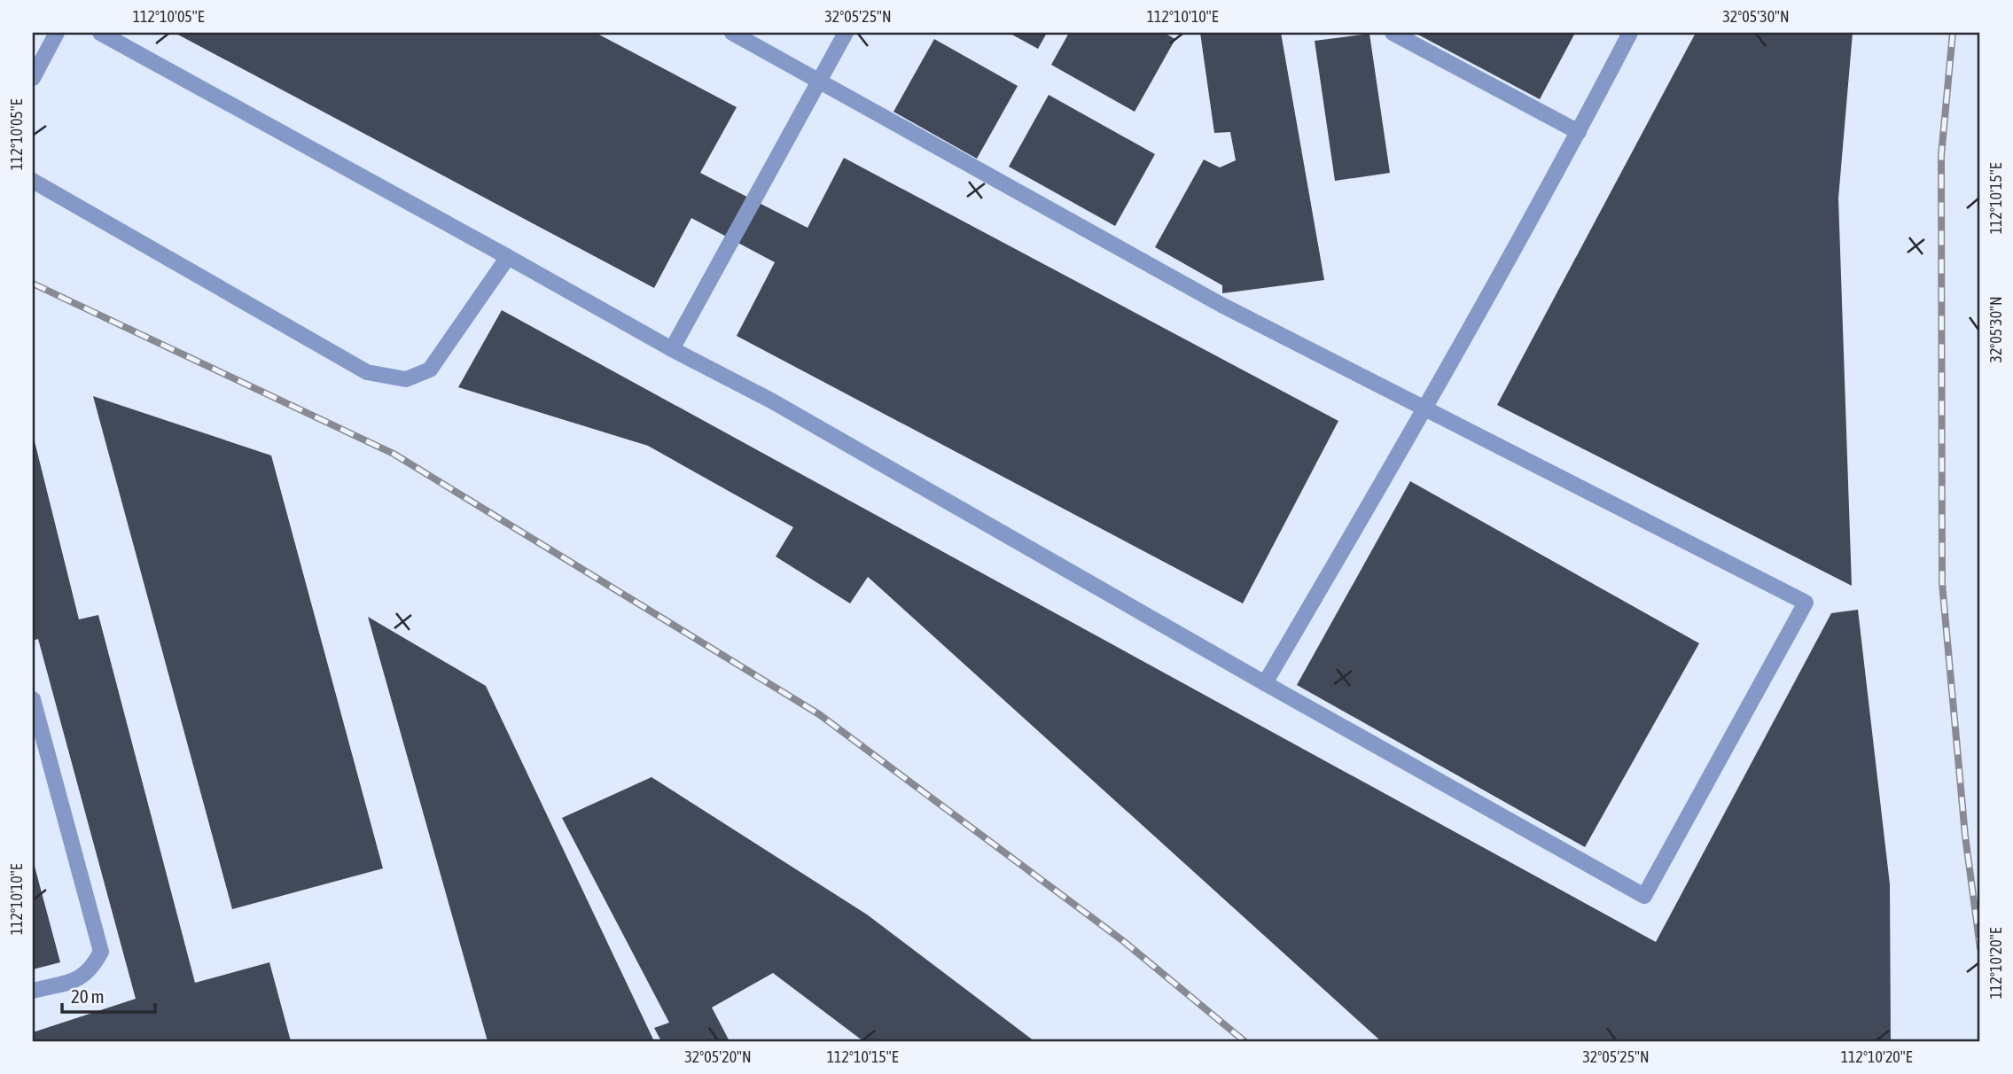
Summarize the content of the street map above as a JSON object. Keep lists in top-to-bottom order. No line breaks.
{"scale_bar":"20 m","coordinates":["112°10'05\"E","32°05'25\"N","112°10'10\"E","32°05'30\"N","112°10'15\"E","112°10'20\"E","32°05'20\"N"]}
